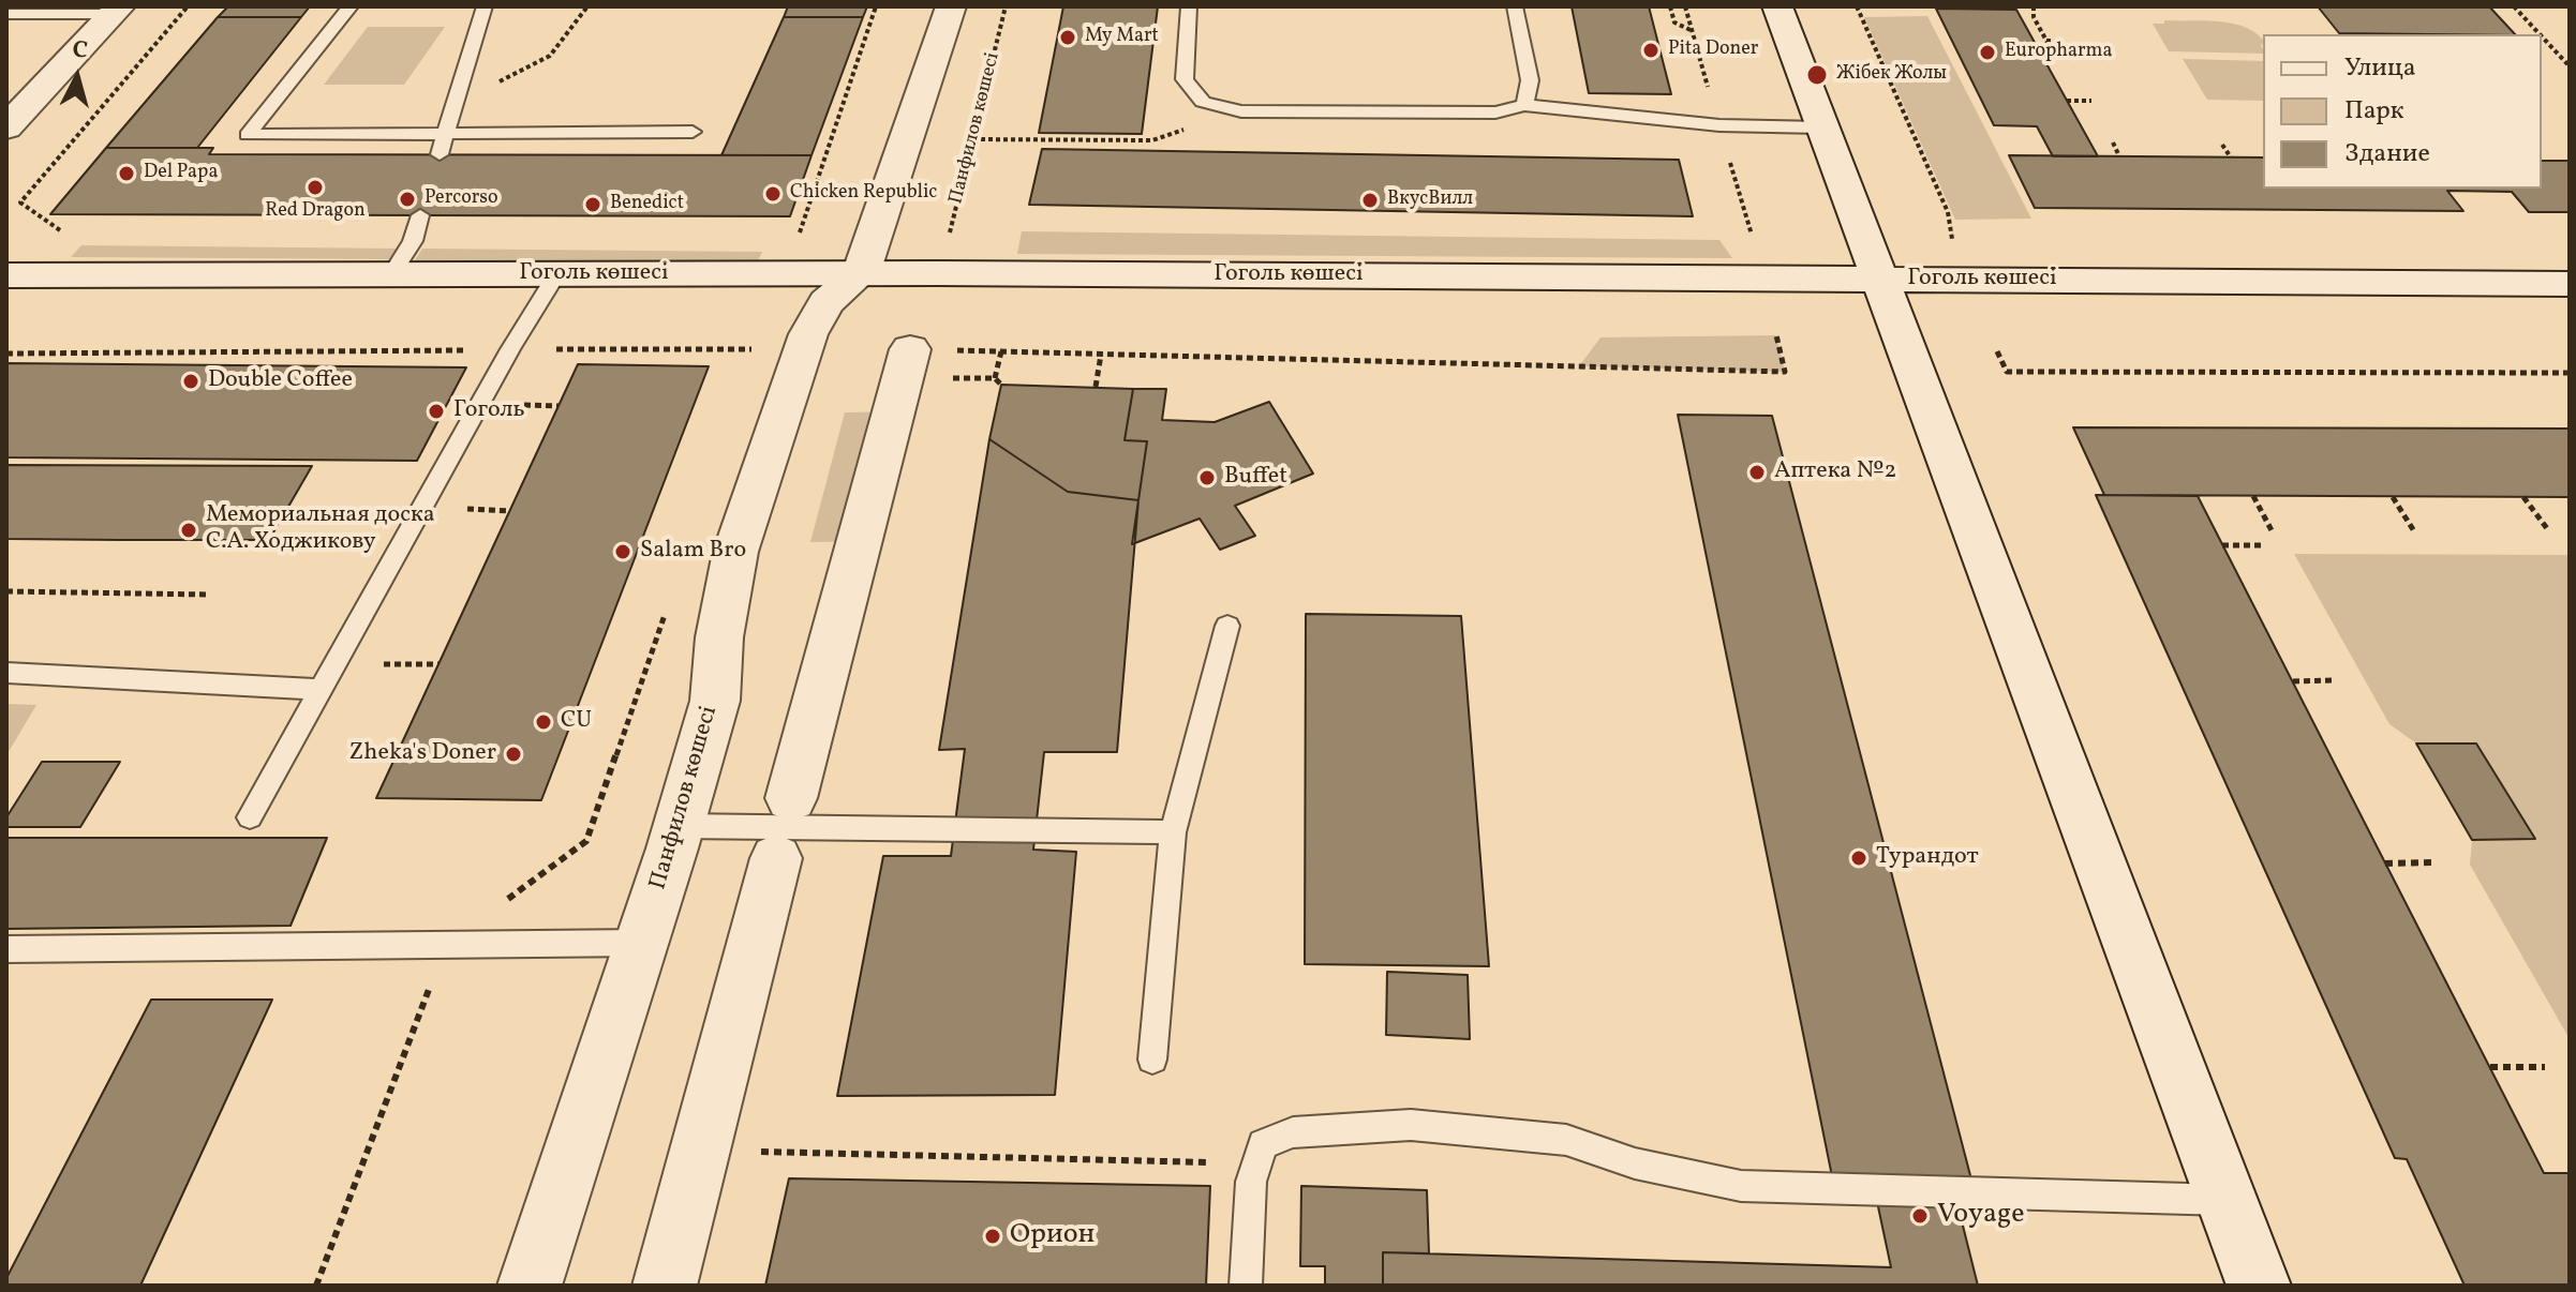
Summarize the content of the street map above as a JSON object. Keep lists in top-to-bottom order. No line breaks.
{"streets":{"main road":["Панфилов көшесі","Гоголь көшесі"]},"crossings":[["Панфилов көшесі","Гоголь көшесі"]],"places":["My Mart","Pita Doner","Europharma","Жібек Жолы","Del Papa","Red Dragon","Chicken Republic","Percorso","ВкусВилл","Benedict","Double Coffee","Гоголь","Аптека №2","Buffet","Мемориальная доска С.А. Ходжикову","Salam Bro","CU","Zheka's Doner","Турандот","Voyage","Орион"],"legend":["Улица","Парк","Здание"],"north":"top"}
